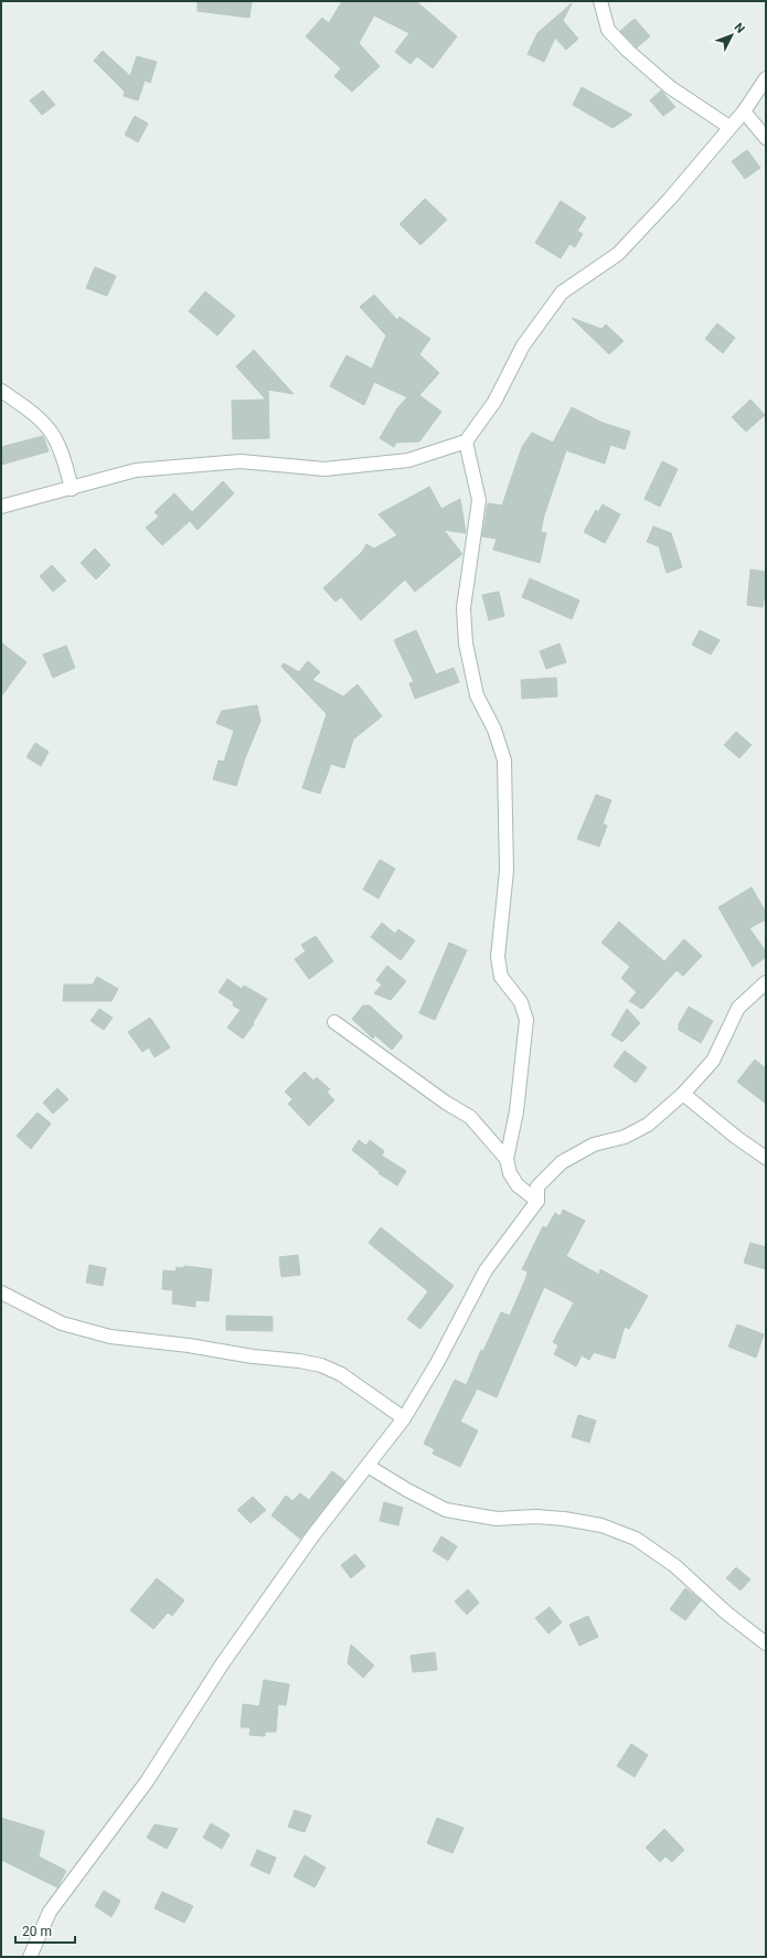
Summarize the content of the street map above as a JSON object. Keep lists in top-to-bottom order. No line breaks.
{"scale_bar":"20 m","north":"top right"}
